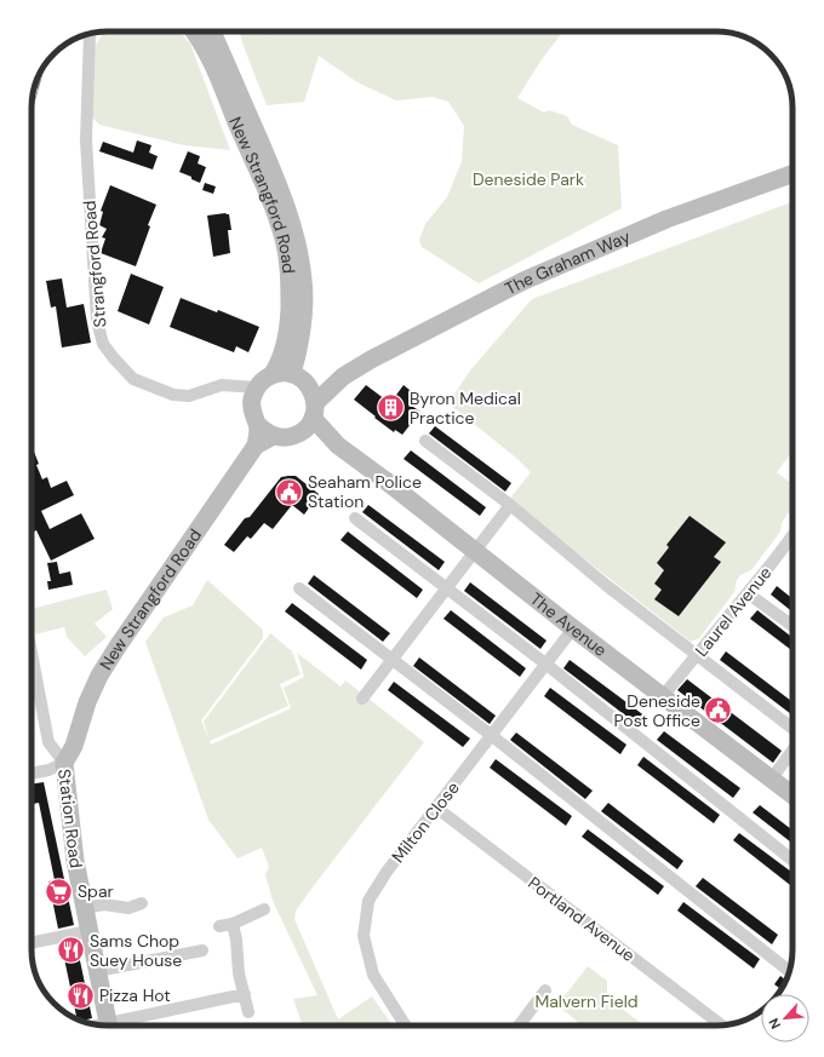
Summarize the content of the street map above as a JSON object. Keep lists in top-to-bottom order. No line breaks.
{"streets":{"main road":["New Strangford Road","The Graham Way","The Avenue","Station Road"],"street":["Strangford Road","Laurel Avenue","Milton Close","Portland Avenue"]},"crossings":[["New Strangford Road","The Graham Way"],["New Strangford Road","Strangford Road"],["New Strangford Road","The Avenue"],["New Strangford Road","Station Road"],["The Graham Way","Strangford Road"],["The Graham Way","The Avenue"],["Strangford Road","The Avenue"],["Laurel Avenue","The Avenue"],["The Avenue","Milton Close"],["Milton Close","Portland Avenue"]],"parks":["Deneside Park","Malvern Field"],"places":{"building":["Byron Medical Practice"],"public building":["Seaham Police Station","Deneside Post Office"],"supermarket":["Spar"],"restaurant":["Sams Chop Suey House","Pizza Hot"]},"north":"bottom left"}
